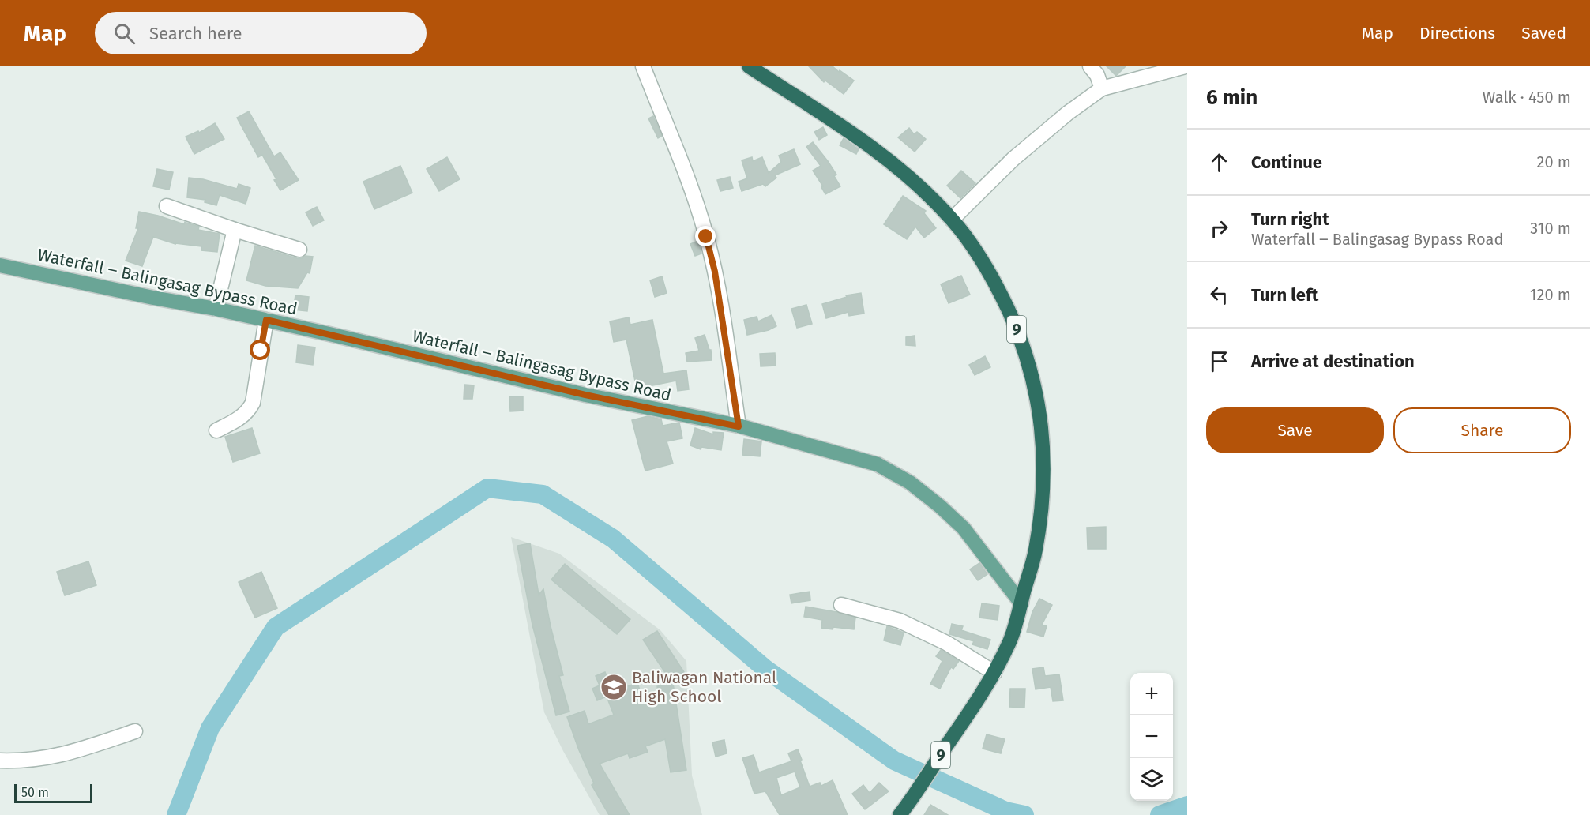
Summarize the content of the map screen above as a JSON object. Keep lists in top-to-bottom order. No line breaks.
{"streets":{"highway":["9"],"main road":["Waterfall ‒ Balingasag Bypass Road"]},"crossings":[["Waterfall ‒ Balingasag Bypass Road","9"]],"places":{"school or university":["Baliwagan National High School"]},"scale_bar":"50 m","page":{"header":"Map","search":"Search here","nav":["Map","Directions","Saved"],"heading":["6 min","Walk · 450 m"],"list":[["Continue","20 m"],["Turn right","Waterfall ‒ Balingasag Bypass Road","310 m"],["Turn left","120 m"],"Arrive at destination"],"buttons":["Save","Share"],"map_buttons":["+","−"],"scale":"50 m"}}
